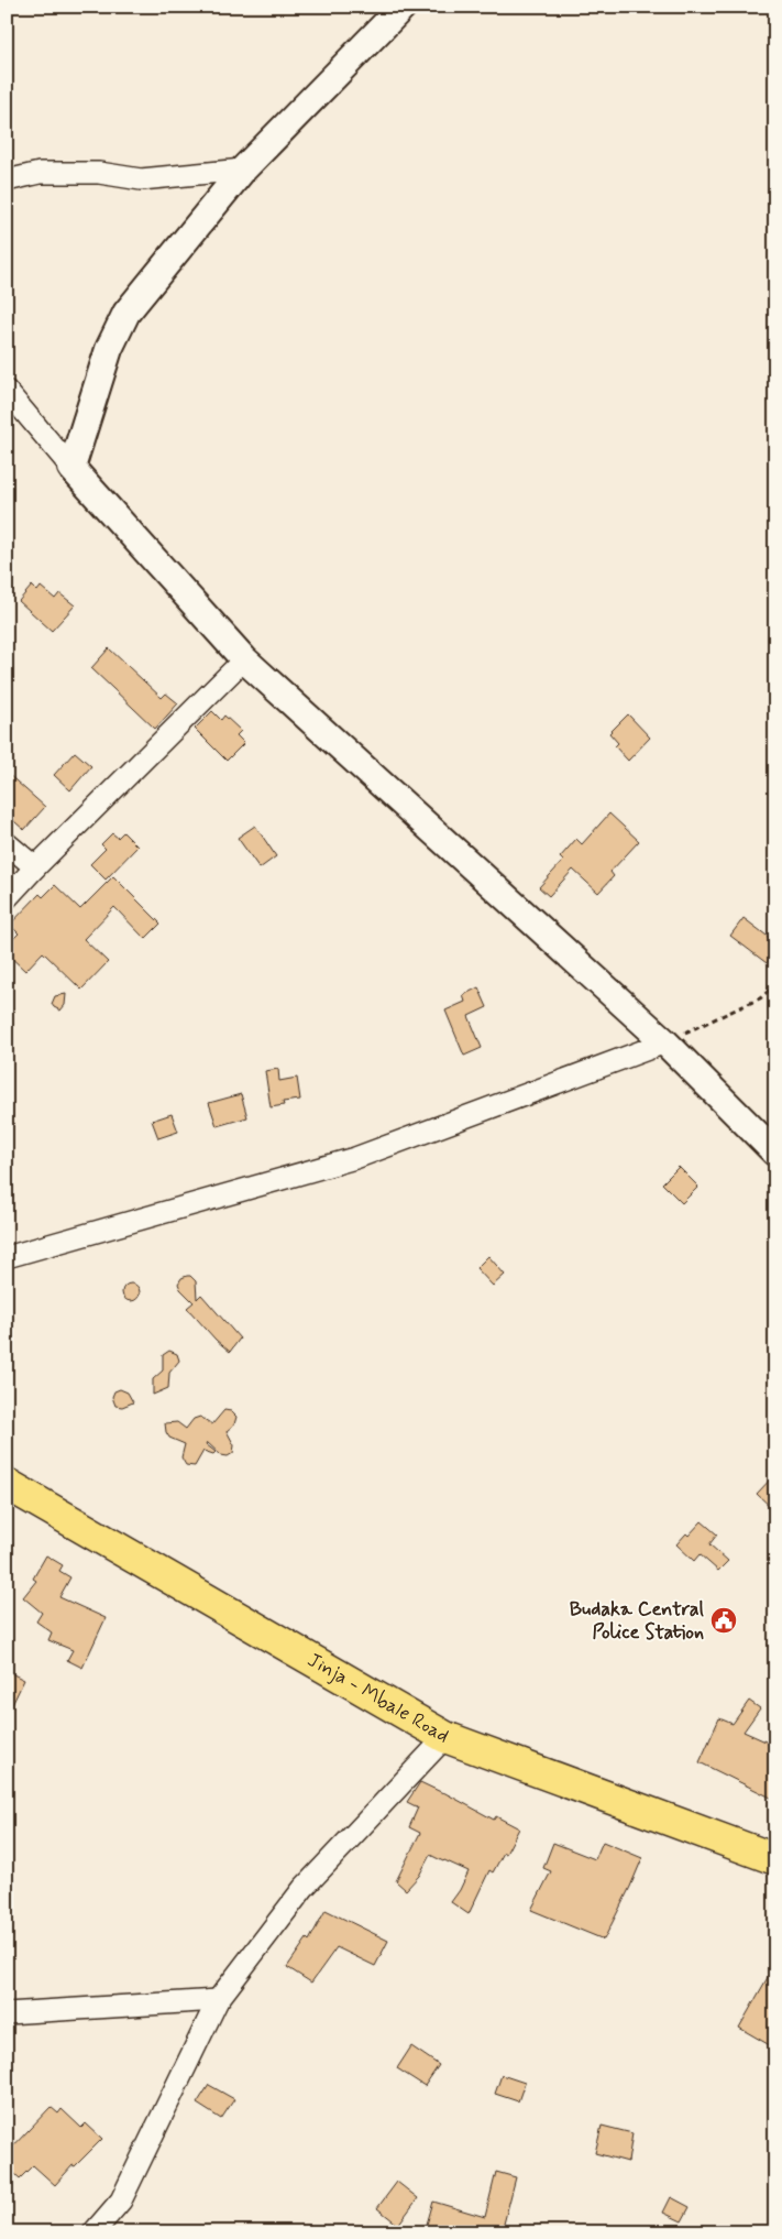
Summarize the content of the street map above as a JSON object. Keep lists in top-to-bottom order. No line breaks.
{"streets":{"main road":["Jinja - Mbale Road"]},"places":{"public building":["Budaka Central Police Station"]}}
